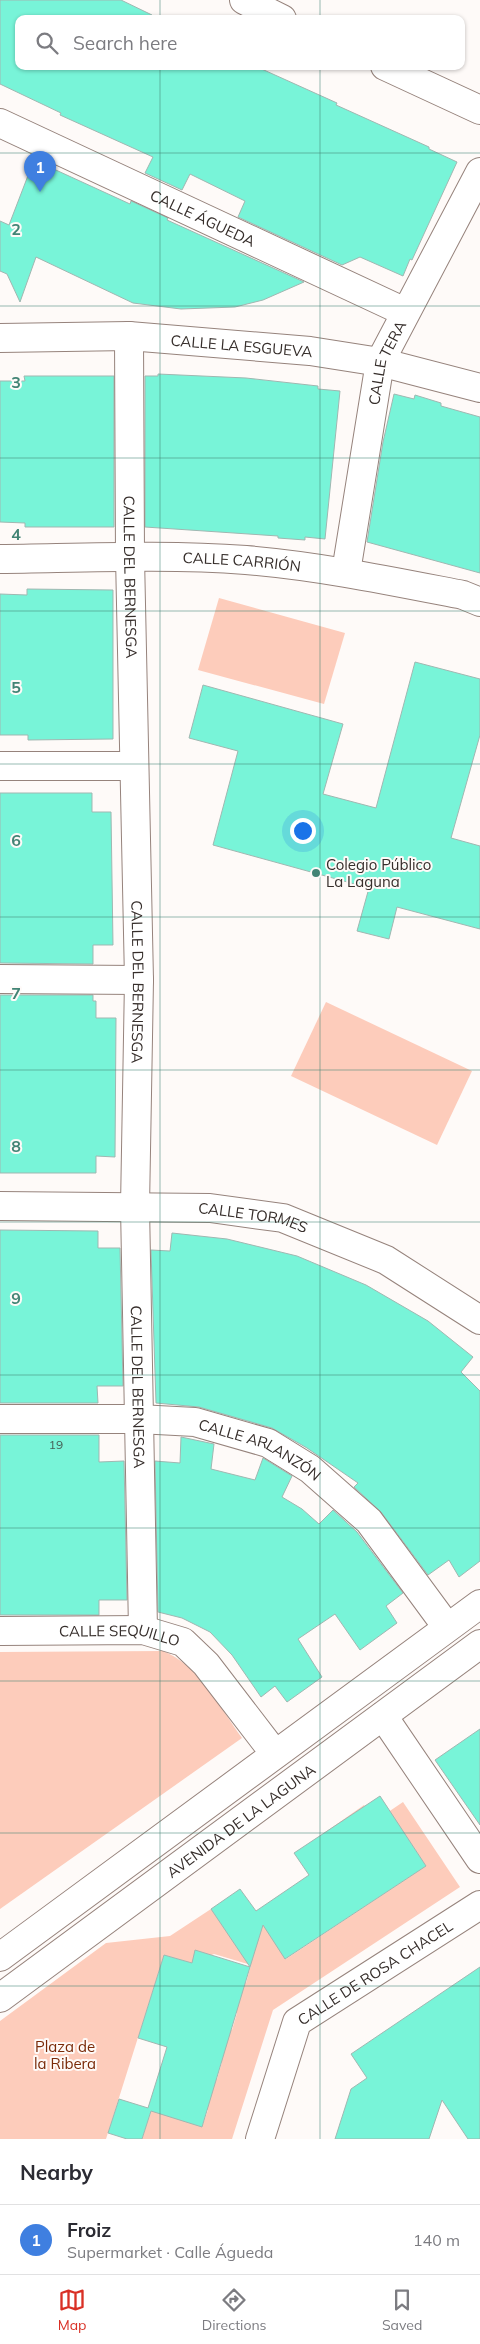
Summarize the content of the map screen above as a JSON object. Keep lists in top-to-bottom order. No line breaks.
{"streets":{"street":["CALLE ÁGUEDA","CALLE LA ESGUEVA","CALLE TERA","CALLE CARRIÓN","CALLE DEL BERNESGA","CALLE TORMES","CALLE ARLANZÓN","CALLE SEQUILLO","AVENIDA DE LA LAGUNA","CALLE DE ROSA CHACEL"]},"crossings":[["CALLE ÁGUEDA","CALLE TERA"],["CALLE LA ESGUEVA","CALLE TERA"],["CALLE LA ESGUEVA","CALLE DEL BERNESGA"],["CALLE TERA","CALLE CARRIÓN"],["CALLE CARRIÓN","CALLE DEL BERNESGA"],["CALLE DEL BERNESGA","CALLE TORMES"],["CALLE DEL BERNESGA","CALLE ARLANZÓN"],["CALLE DEL BERNESGA","CALLE SEQUILLO"]],"parks":["Plaza de la Ribera"],"places":["Colegio Público La Laguna"],"house_numbers":["19"],"page":{"search":"Search here","pins":"1","heading":"Nearby","list":[{"mark":"1","name":"Froiz","note":"Supermarket · Calle Águeda","value":"140 m"}],"nav":["Map","Directions","Saved"]},"grid":{"rows":["2","3","4","5","6","7","8","9"]}}
